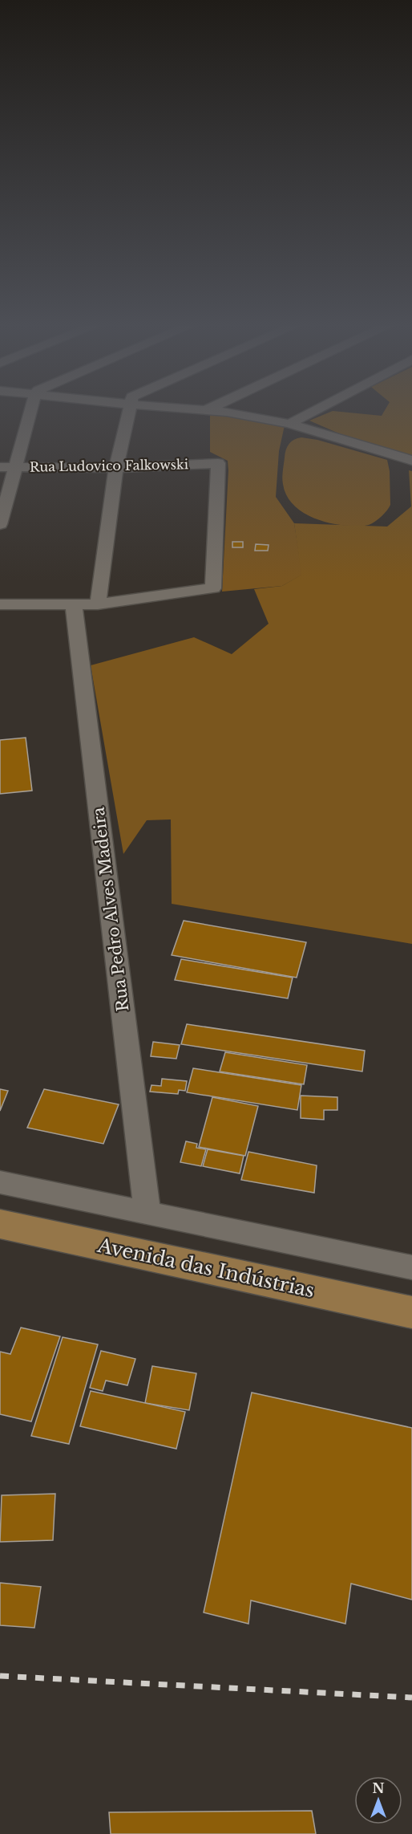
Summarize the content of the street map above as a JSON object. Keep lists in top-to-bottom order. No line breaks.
{"streets":{"main road":["Avenida das Indústrias"],"street":["Rua Ludovico Falkowski","Rua Pedro Alves Madeira"]},"north":"top"}
